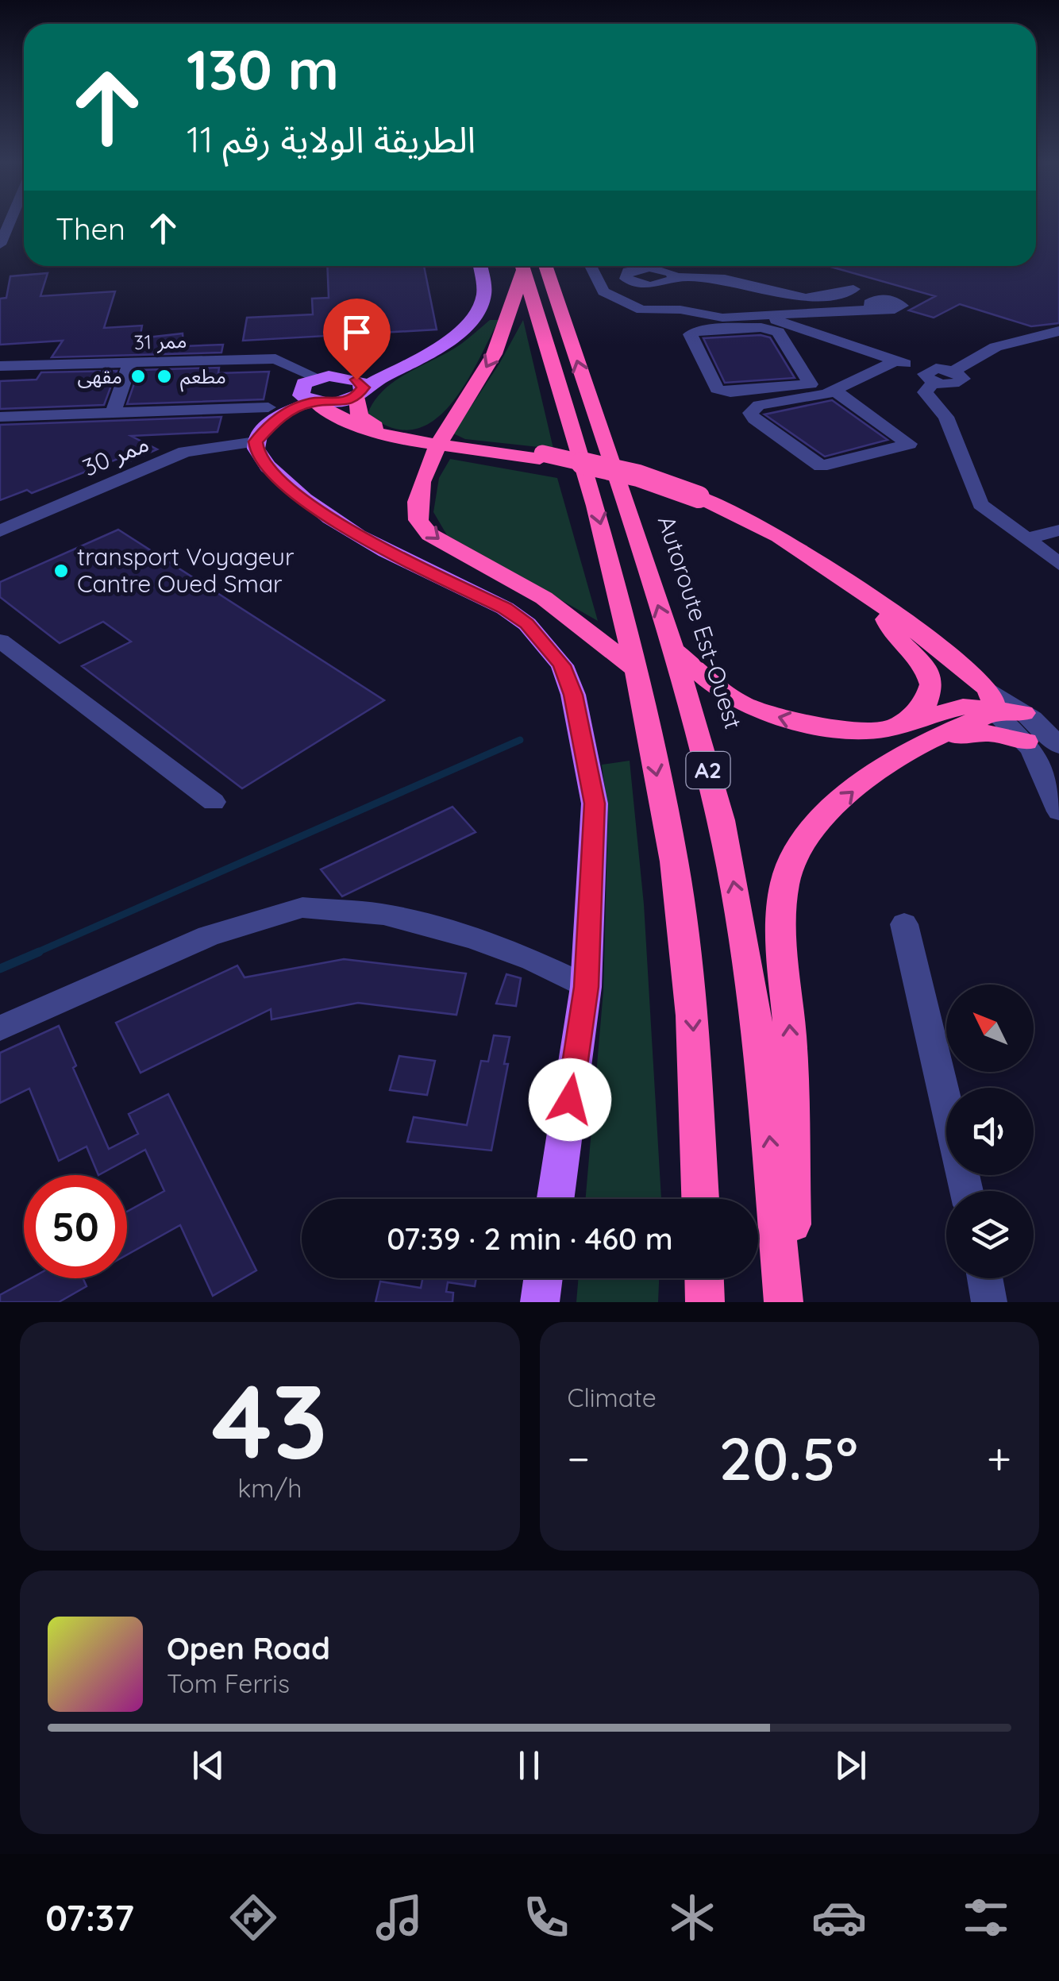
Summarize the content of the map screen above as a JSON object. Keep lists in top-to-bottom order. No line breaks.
{"streets":{"highway":["Autoroute Est-Ouest","A2"],"street":["ممر 31","ممر 30"]},"places":["مقهى","مطعم","transport Voyageur Cantre Oued Smar"],"north":"top left","page":{"turn":["130 m","الطريقة الولاية رقم 11"],"then":"Then","limit":"50","trip":"07:39 · 2 min · 460 m","tile":[["43","km/h"],"Climate"],"heat":["−","20.5°","+"],"song":["Open Road","Tom Ferris"],"tabs":"07:37"}}
